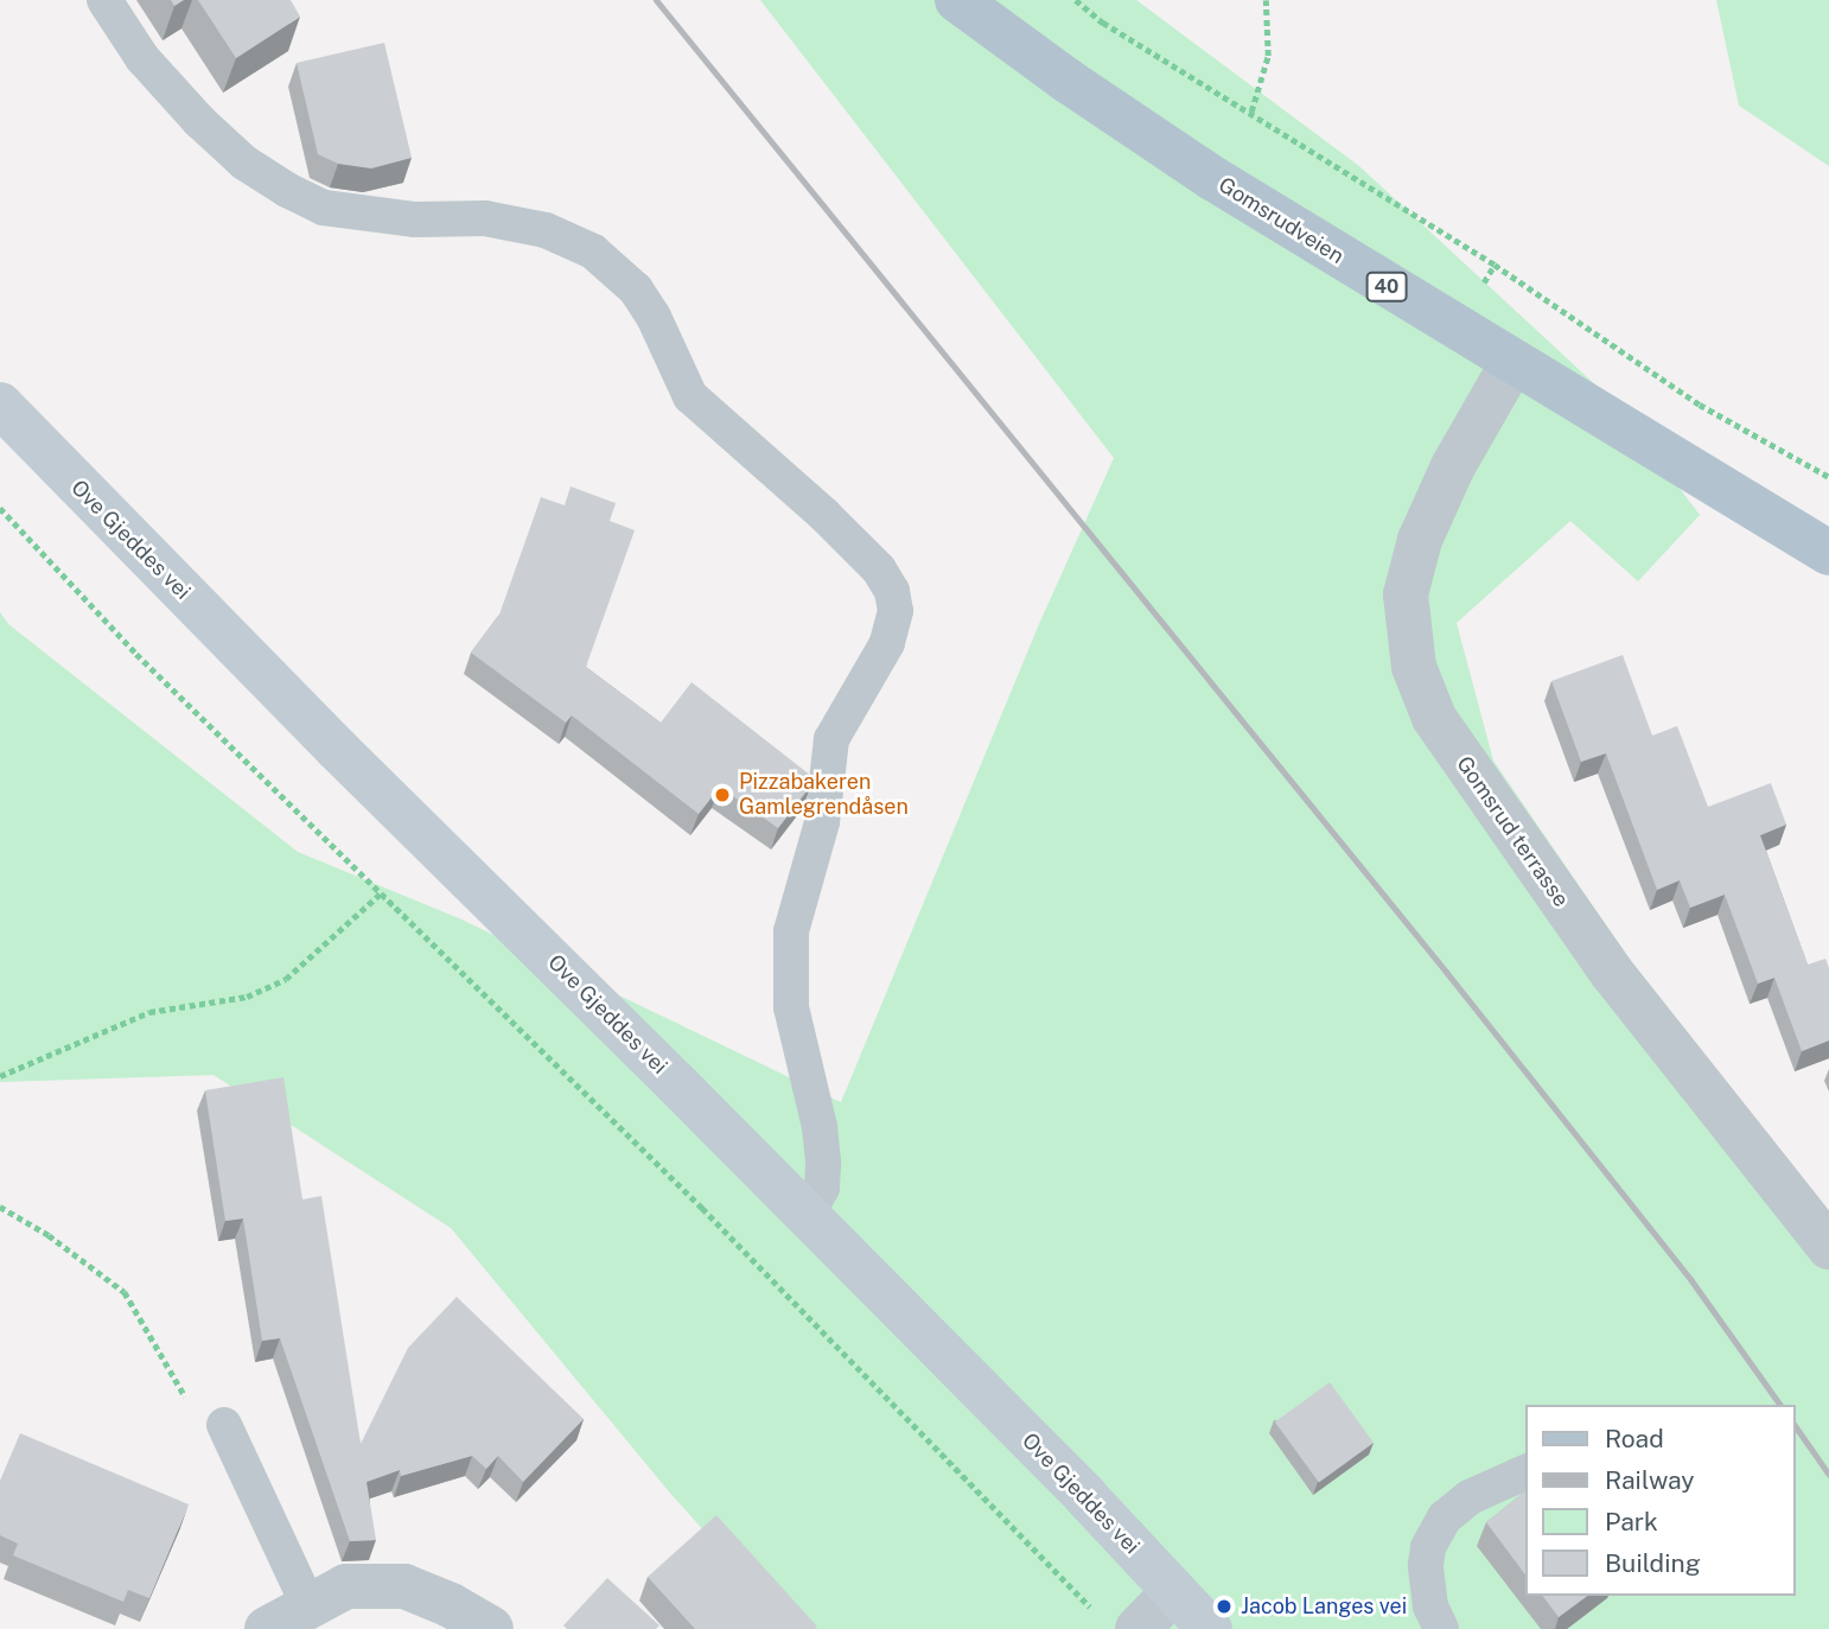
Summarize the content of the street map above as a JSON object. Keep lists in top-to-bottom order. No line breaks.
{"streets":{"main road":["Gomsrudveien","40"],"street":["Ove Gjeddes vei","Gomsrud terrasse"]},"crossings":[["Gomsrudveien","Gomsrud terrasse"]],"places":["Pizzabakeren Gamlegrendåsen","Jacob Langes vei"],"legend":["Road","Railway","Park","Building"]}
